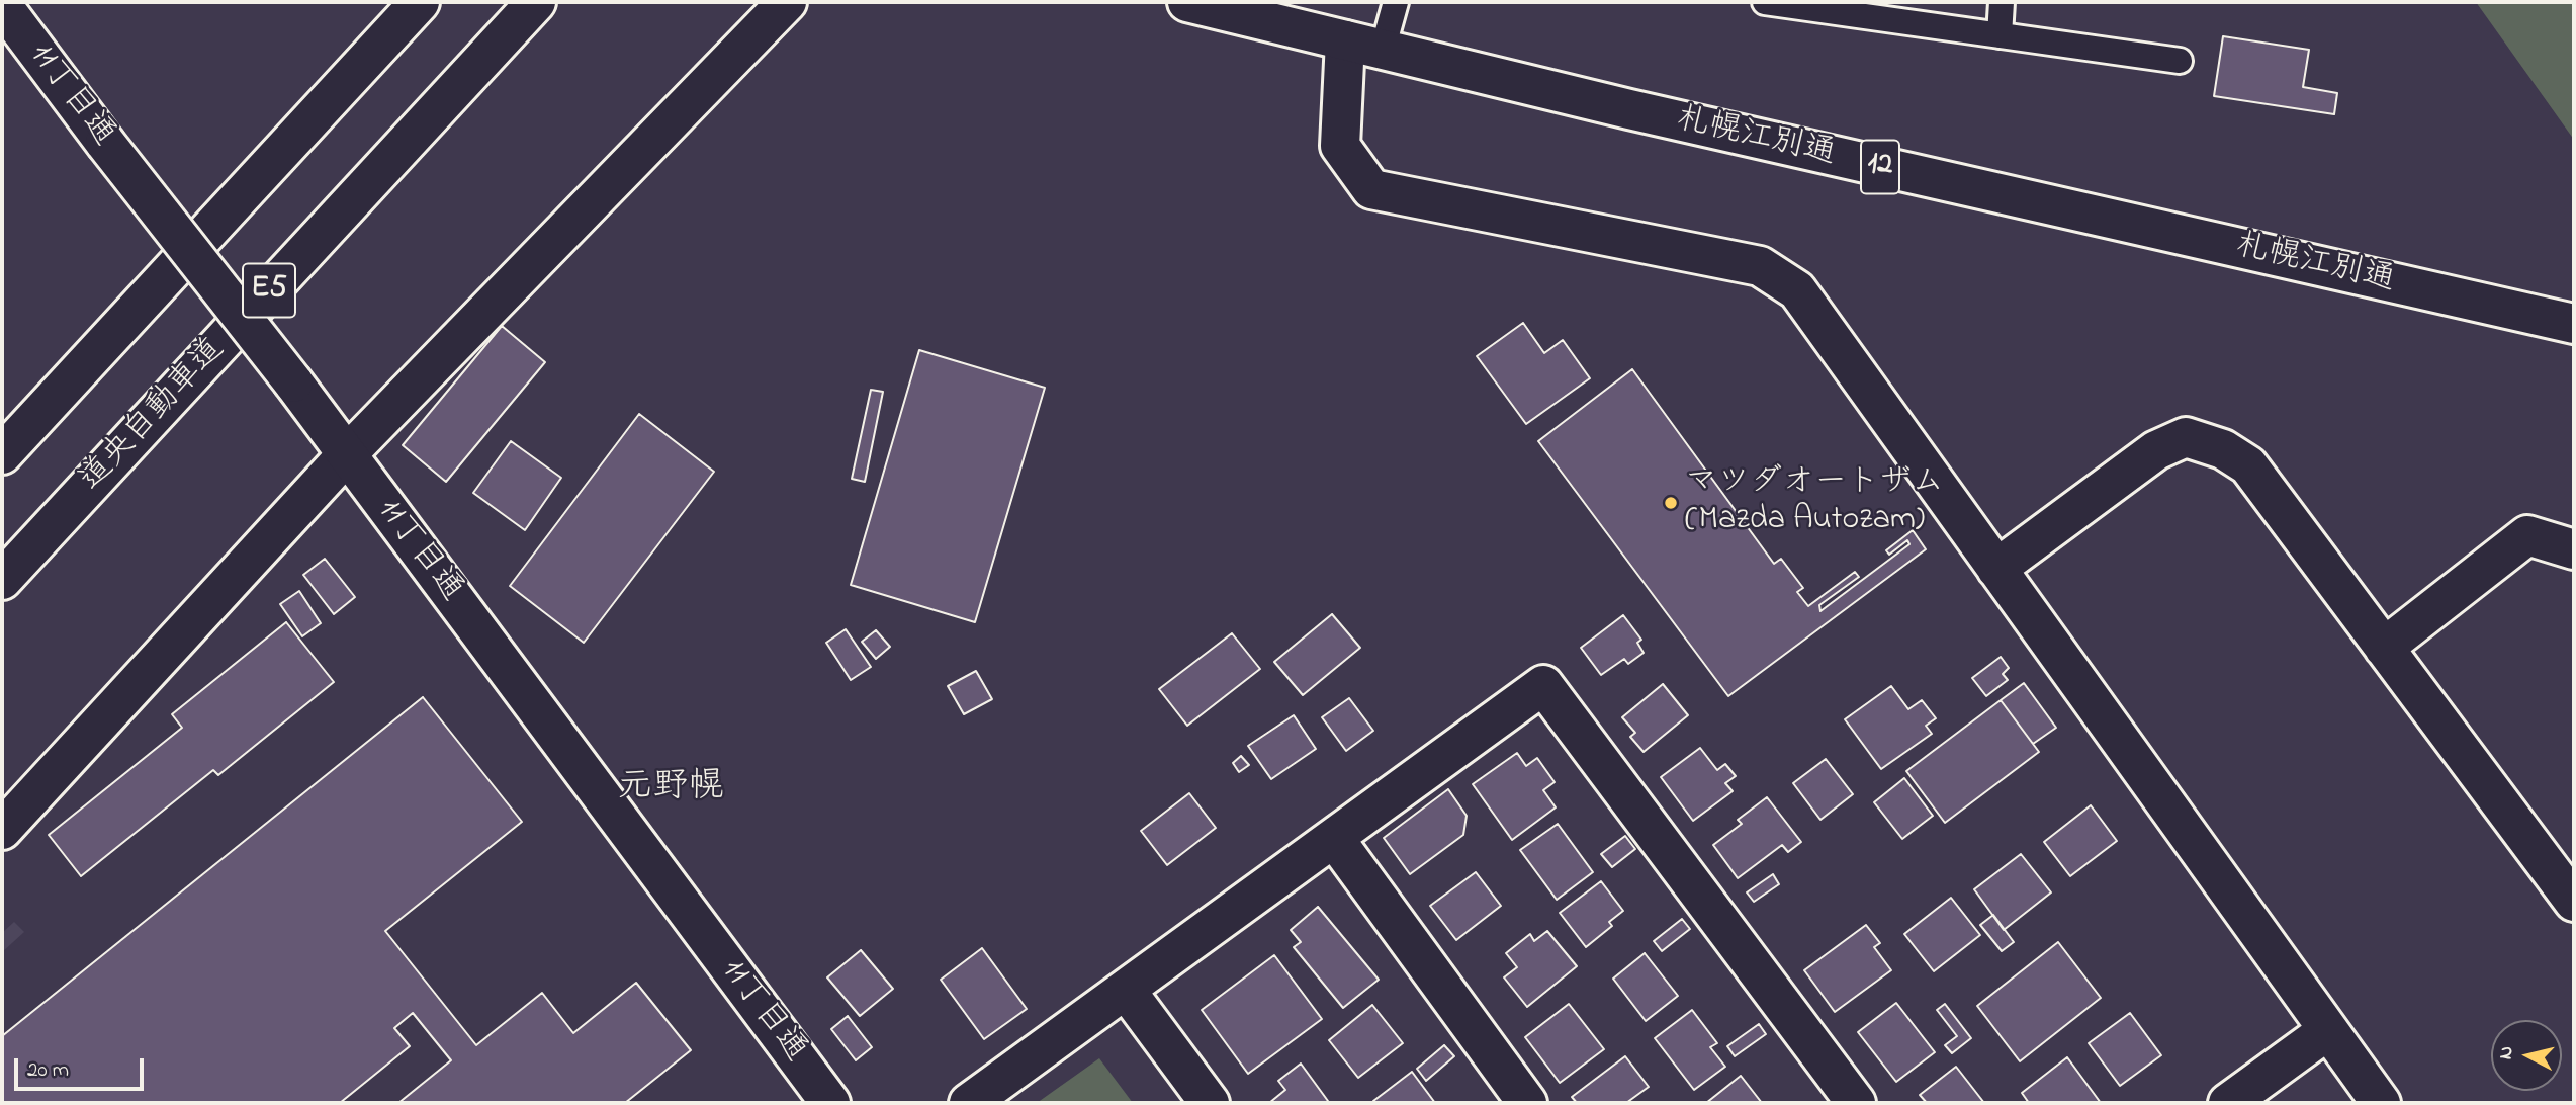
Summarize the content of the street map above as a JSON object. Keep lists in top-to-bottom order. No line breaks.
{"streets":{"main road":["11丁目通","札幌江別通","12","E5","道央自動車道"]},"districts":["元野幌"],"places":["マツダオートザム (Mazda Autozam)"],"scale_bar":"20 m","north":"left"}
